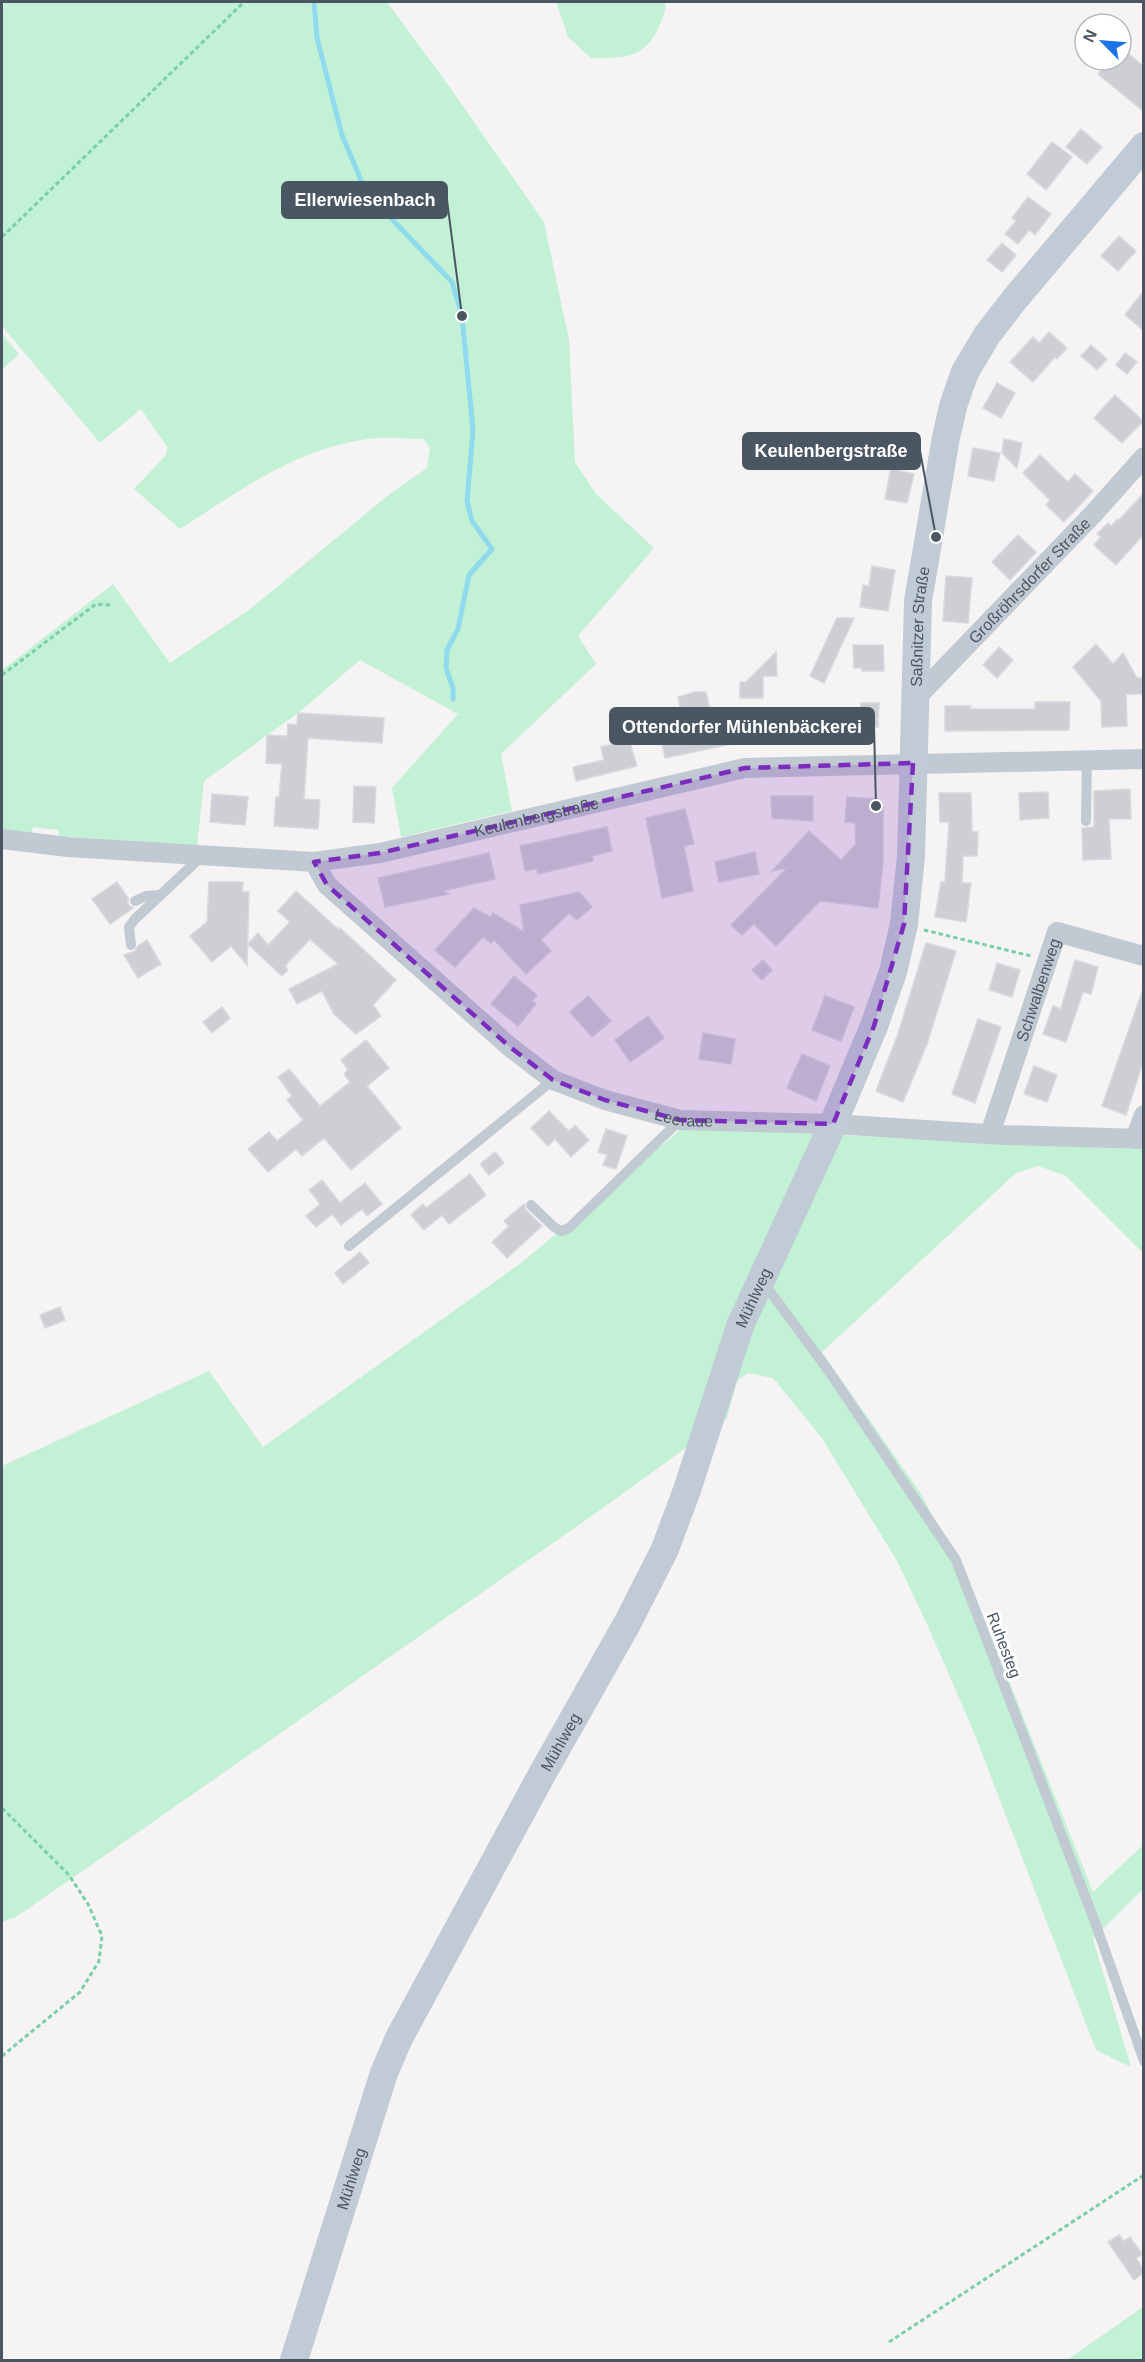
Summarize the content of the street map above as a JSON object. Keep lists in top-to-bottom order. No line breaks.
{"streets":{"street":["Großröhrsdorfer Straße","Saßnitzer Straße","Keulenbergstraße","Schwalbenweg","Leeraue","Mühlweg"],"lane":["Ruhesteg"]},"crossings":[["Großröhrsdorfer Straße","Saßnitzer Straße"],["Saßnitzer Straße","Keulenbergstraße"],["Saßnitzer Straße","Leeraue"],["Saßnitzer Straße","Mühlweg"],["Keulenbergstraße","Leeraue"],["Schwalbenweg","Leeraue"],["Leeraue","Mühlweg"],["Mühlweg","Ruhesteg"]],"places":["Ellerwiesenbach","Keulenbergstraße","Ottendorfer Mühlenbäckerei"],"north":"top left"}
